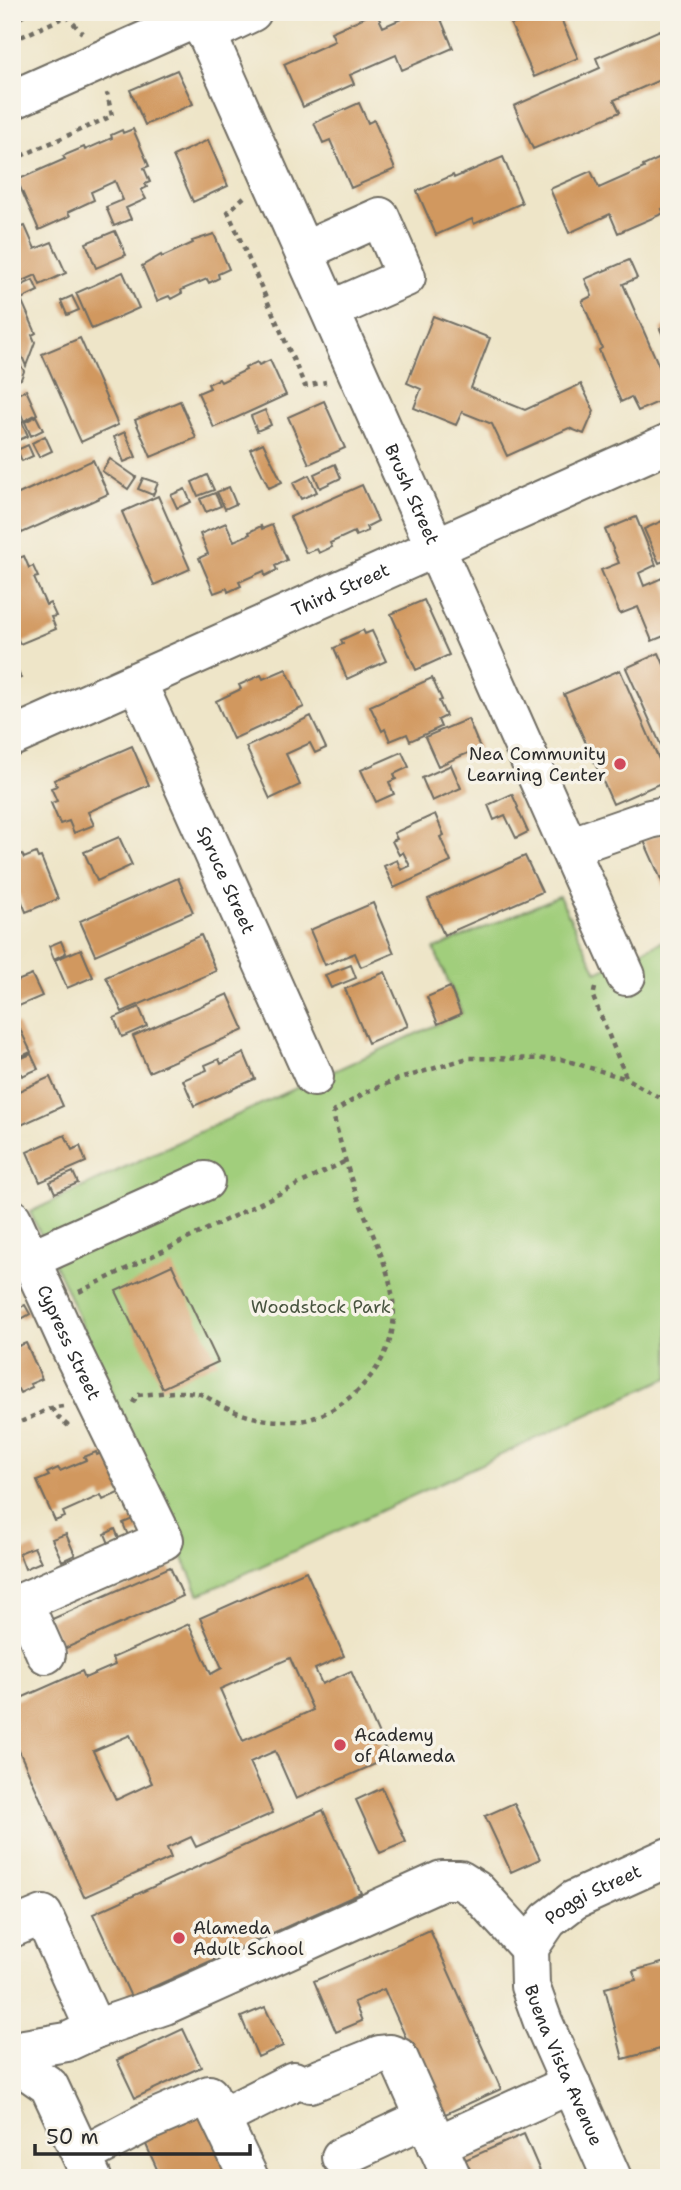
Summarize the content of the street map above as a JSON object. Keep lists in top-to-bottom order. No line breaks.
{"streets":{"street":["Brush Street","Third Street","Spruce Street","Cypress Street","Poggi Street","Buena Vista Avenue"]},"crossings":[["Brush Street","Third Street"],["Third Street","Spruce Street"],["Poggi Street","Buena Vista Avenue"]],"parks":["Woodstock Park"],"places":["Nea Community Learning Center","Academy of Alameda","Alameda Adult School"],"scale_bar":"50 m"}
